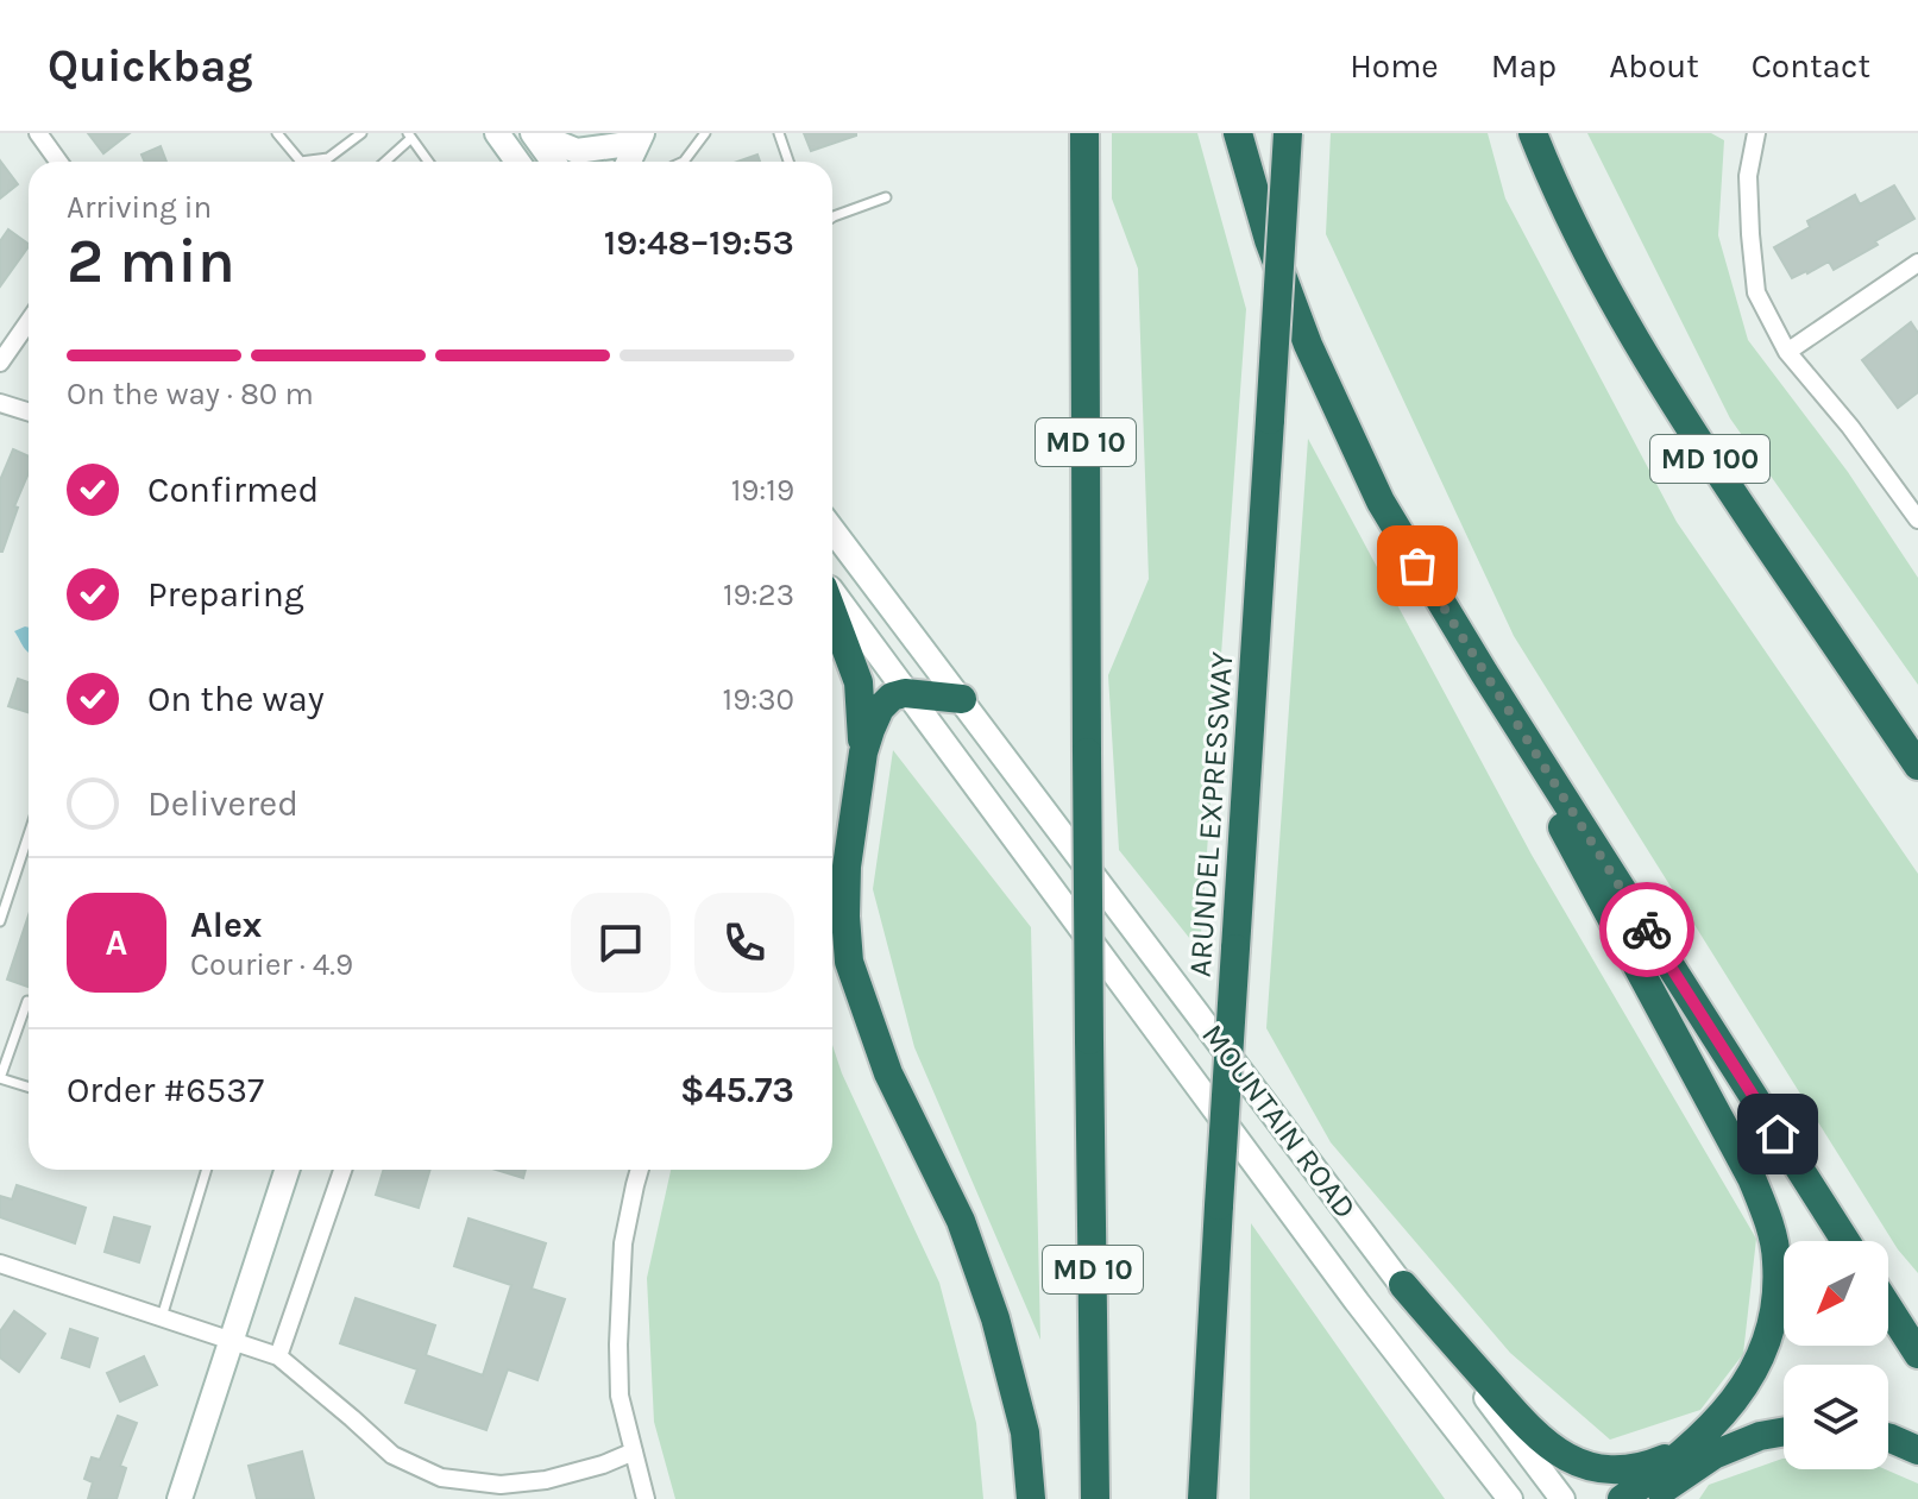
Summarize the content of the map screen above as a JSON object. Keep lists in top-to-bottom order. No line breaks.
{"streets":{"highway":["MD 10","MD 100","ARUNDEL EXPRESSWAY"],"main road":["MOUNTAIN ROAD"]},"north":"bottom left","page":{"header":"Quickbag","nav":["Home","Map","About","Contact"],"heading":["2 min","Arriving in","19:48–19:53"],"panel":["Alex","Courier · 4.9","Order #6537","$45.73"],"bar":"On the way · 80 m","list":[["Confirmed","19:19"],["Preparing","19:23"],["On the way","19:30"],"Delivered"],"round":"A"}}
